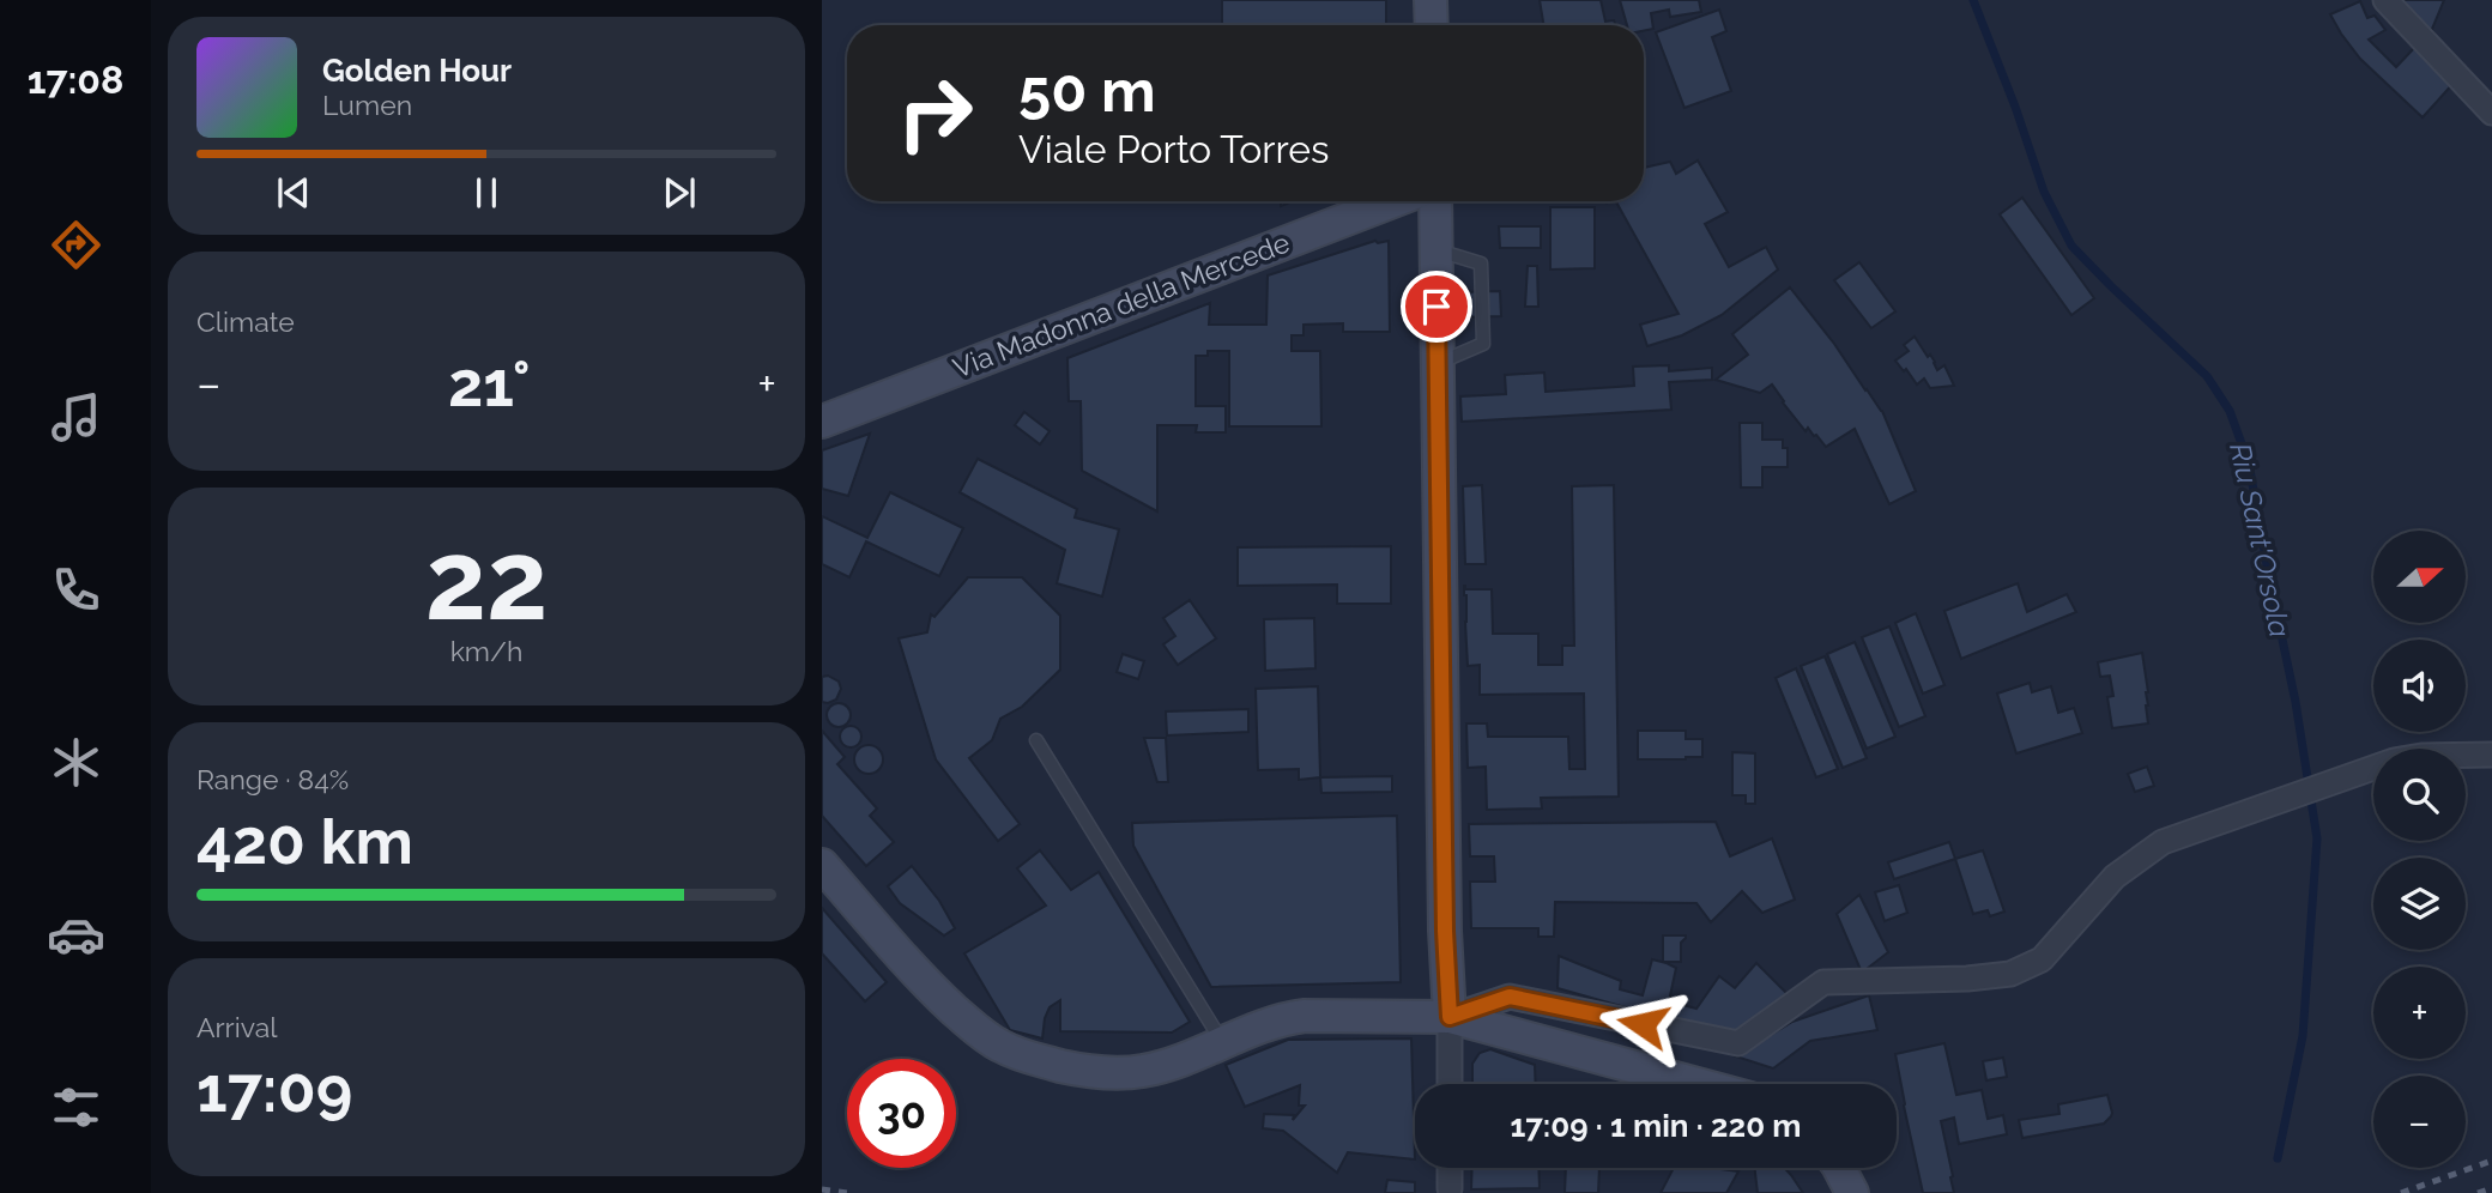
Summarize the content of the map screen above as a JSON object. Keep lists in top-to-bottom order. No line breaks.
{"streets":{"main road":["Via Madonna della Mercede"]},"water":["Riu Sant'Orsola"],"north":"right","page":{"tabs":"17:08","turn":["50 m","Viale Porto Torres"],"song":["Golden Hour","Lumen"],"tile":["Climate",["22","km/h"],["Range · 84%","420 km"],["Arrival","17:09"]],"heat":["−","21°","+"],"map_buttons":["+","−"],"limit":"30","trip":"17:09 · 1 min · 220 m"}}
